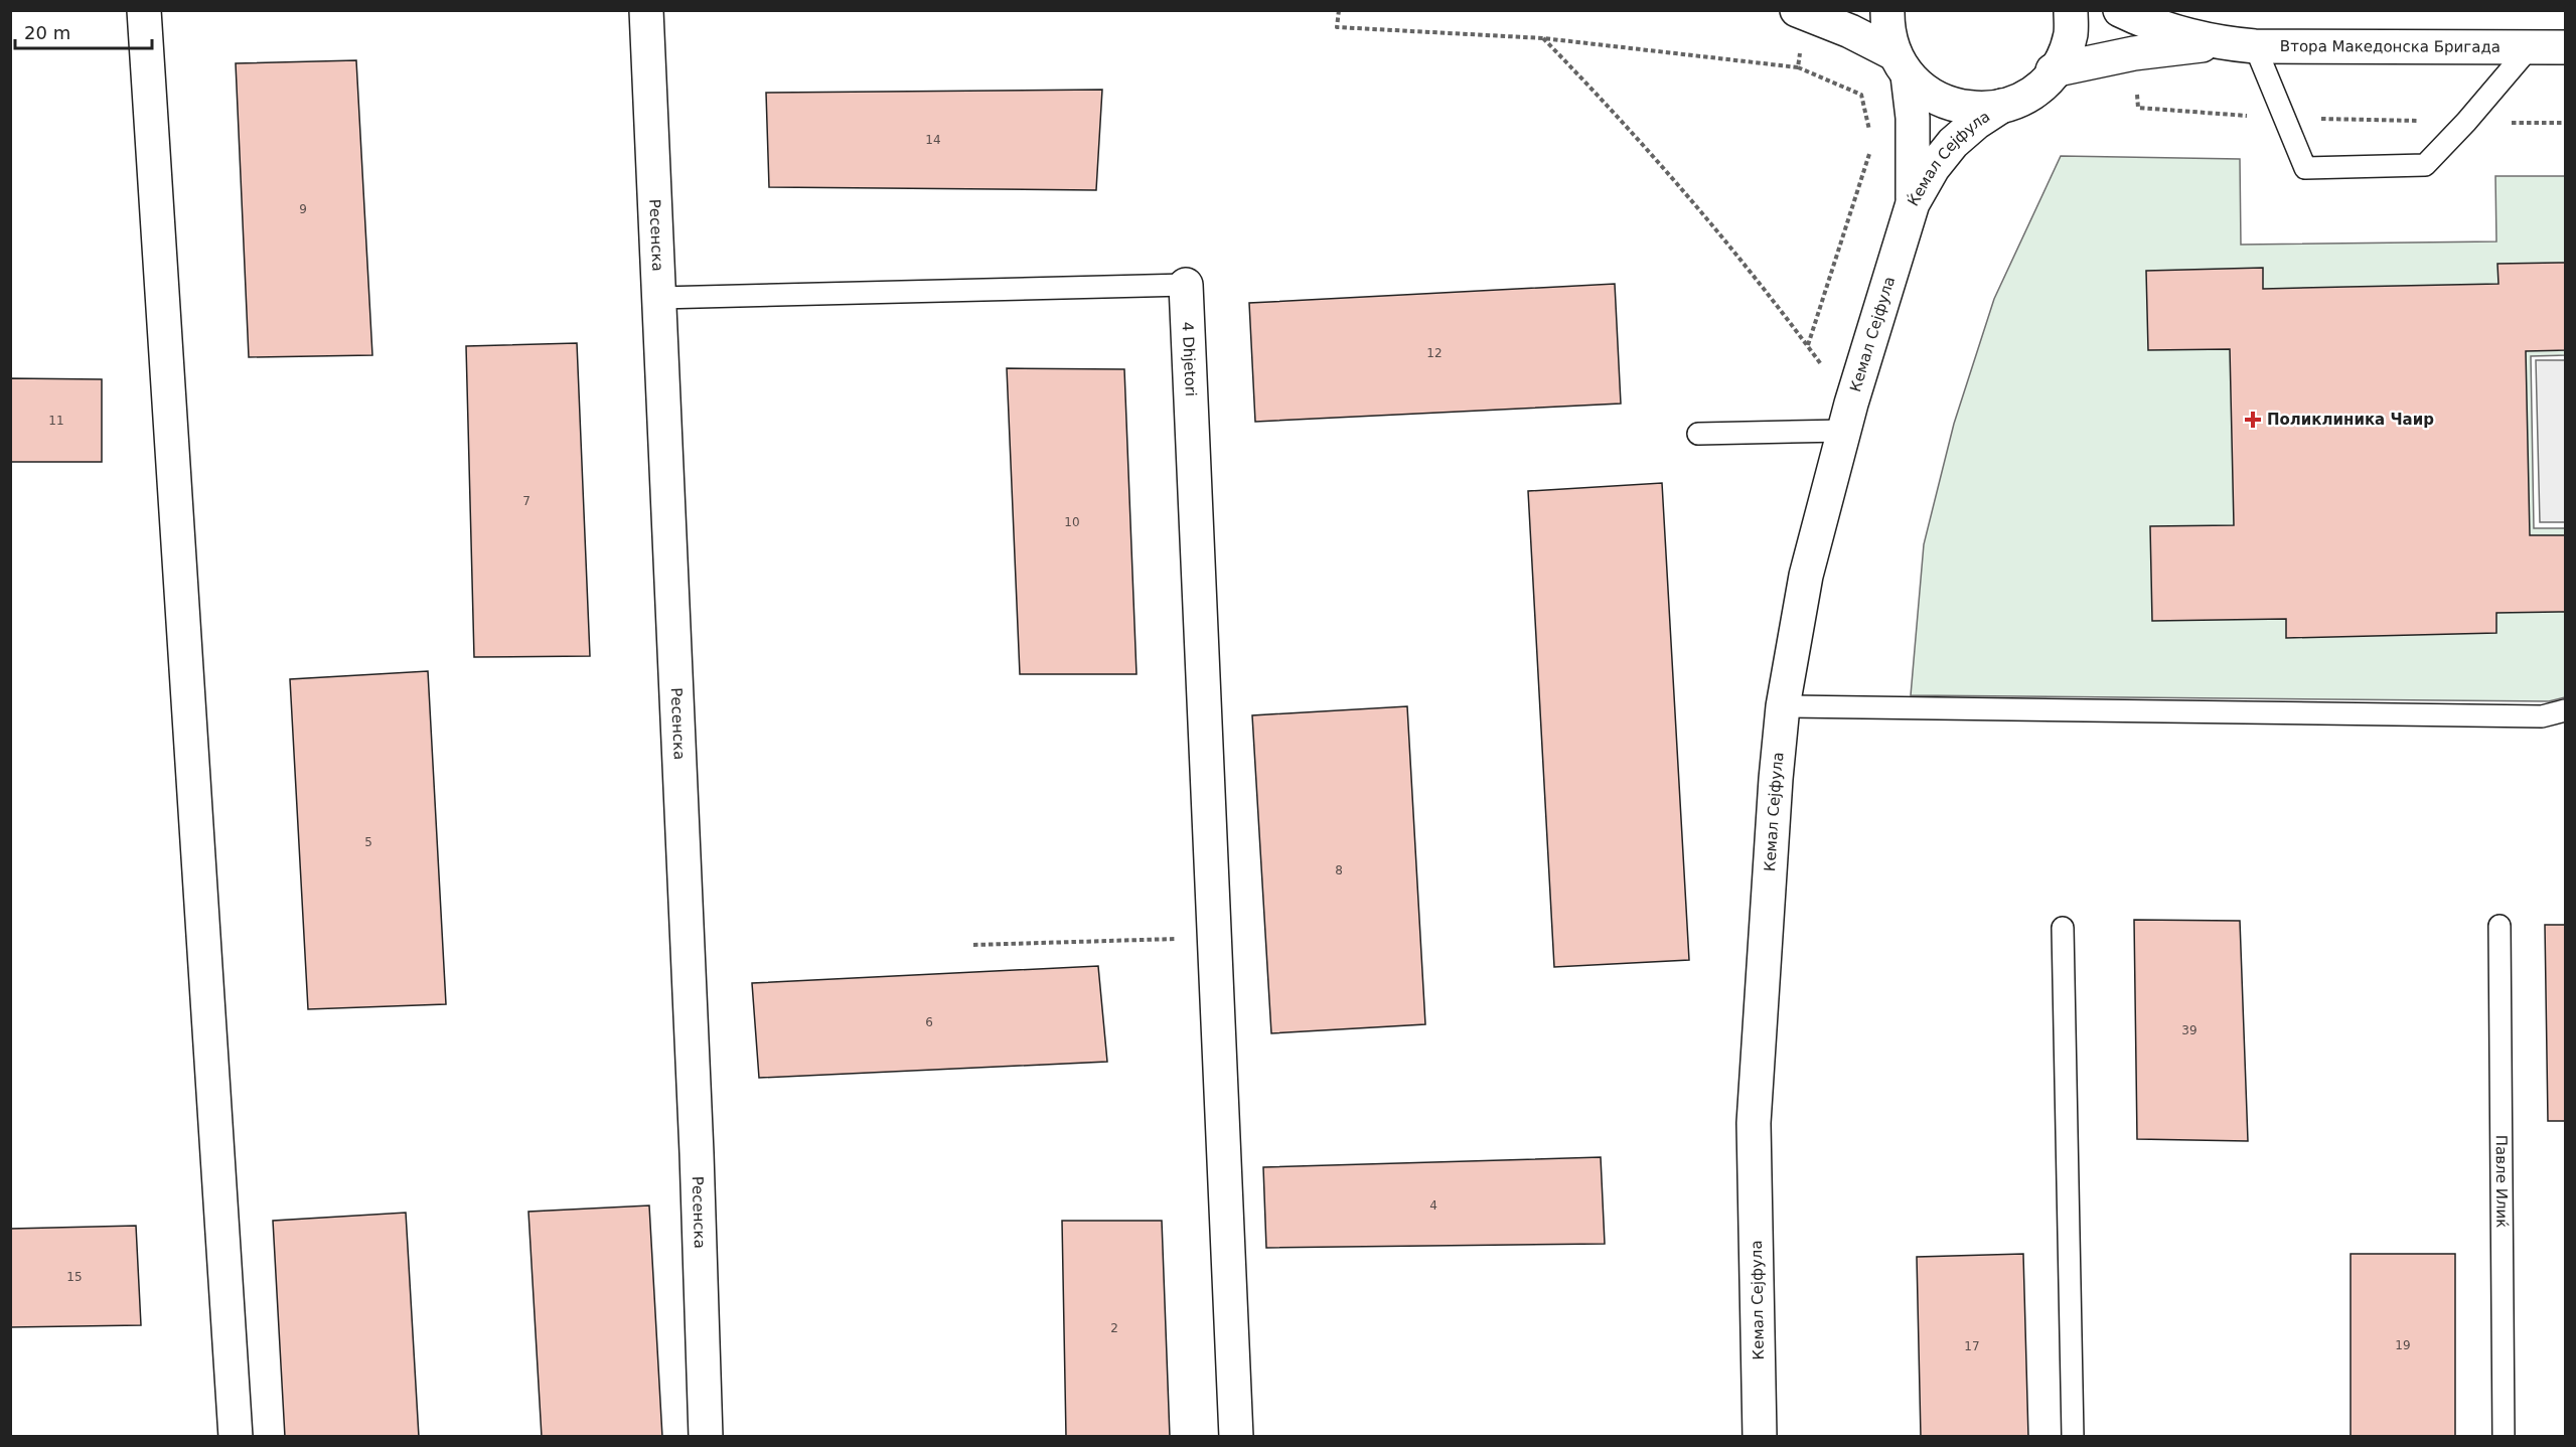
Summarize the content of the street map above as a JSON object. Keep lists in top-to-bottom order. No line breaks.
{"streets":{"street":["Втора Македонска Бригада","Ќемал Сејфула","Ресенска","Кемал Сејфула","4 Dhjetori"],"lane":["Павле Илиќ"]},"crossings":[["Ќемал Сејфула","Кемал Сејфула"]],"places":{"health":["Поликлиника Чаир"]},"house_numbers":["14","9","12","11","7","10","5","8","6","39","4","15","2","19","17"],"scale_bar":"20 m"}
